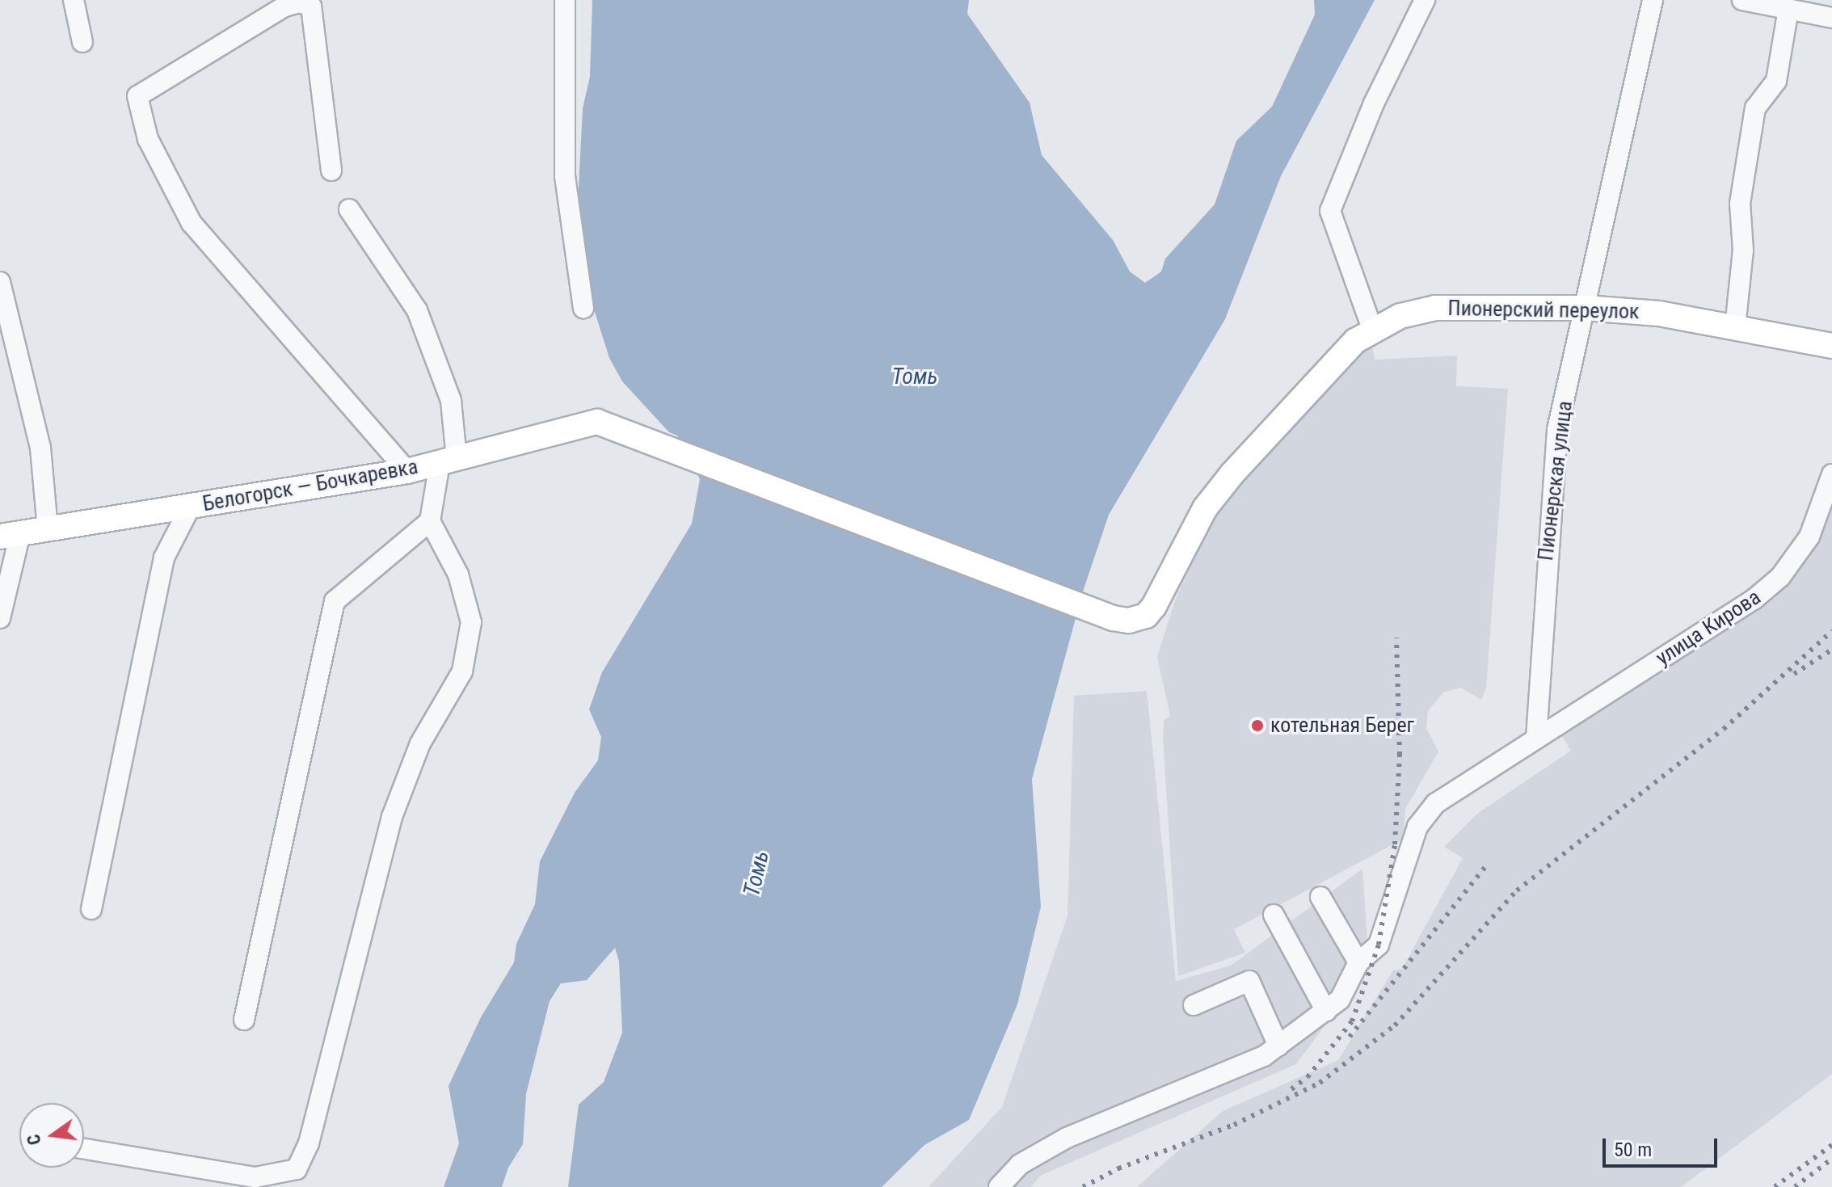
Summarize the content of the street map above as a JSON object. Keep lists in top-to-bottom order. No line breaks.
{"streets":{"main road":["Пионерский переулок","Белогорск — Бочкаревка"],"street":["Пионерская улица","улица Кирова"]},"crossings":[["Пионерский переулок","Пионерская улица"],["Пионерский переулок","Белогорск — Бочкаревка"],["Пионерская улица","улица Кирова"]],"water":["Томь"],"places":["котельная Берег"],"scale_bar":"50 m","north":"left"}
